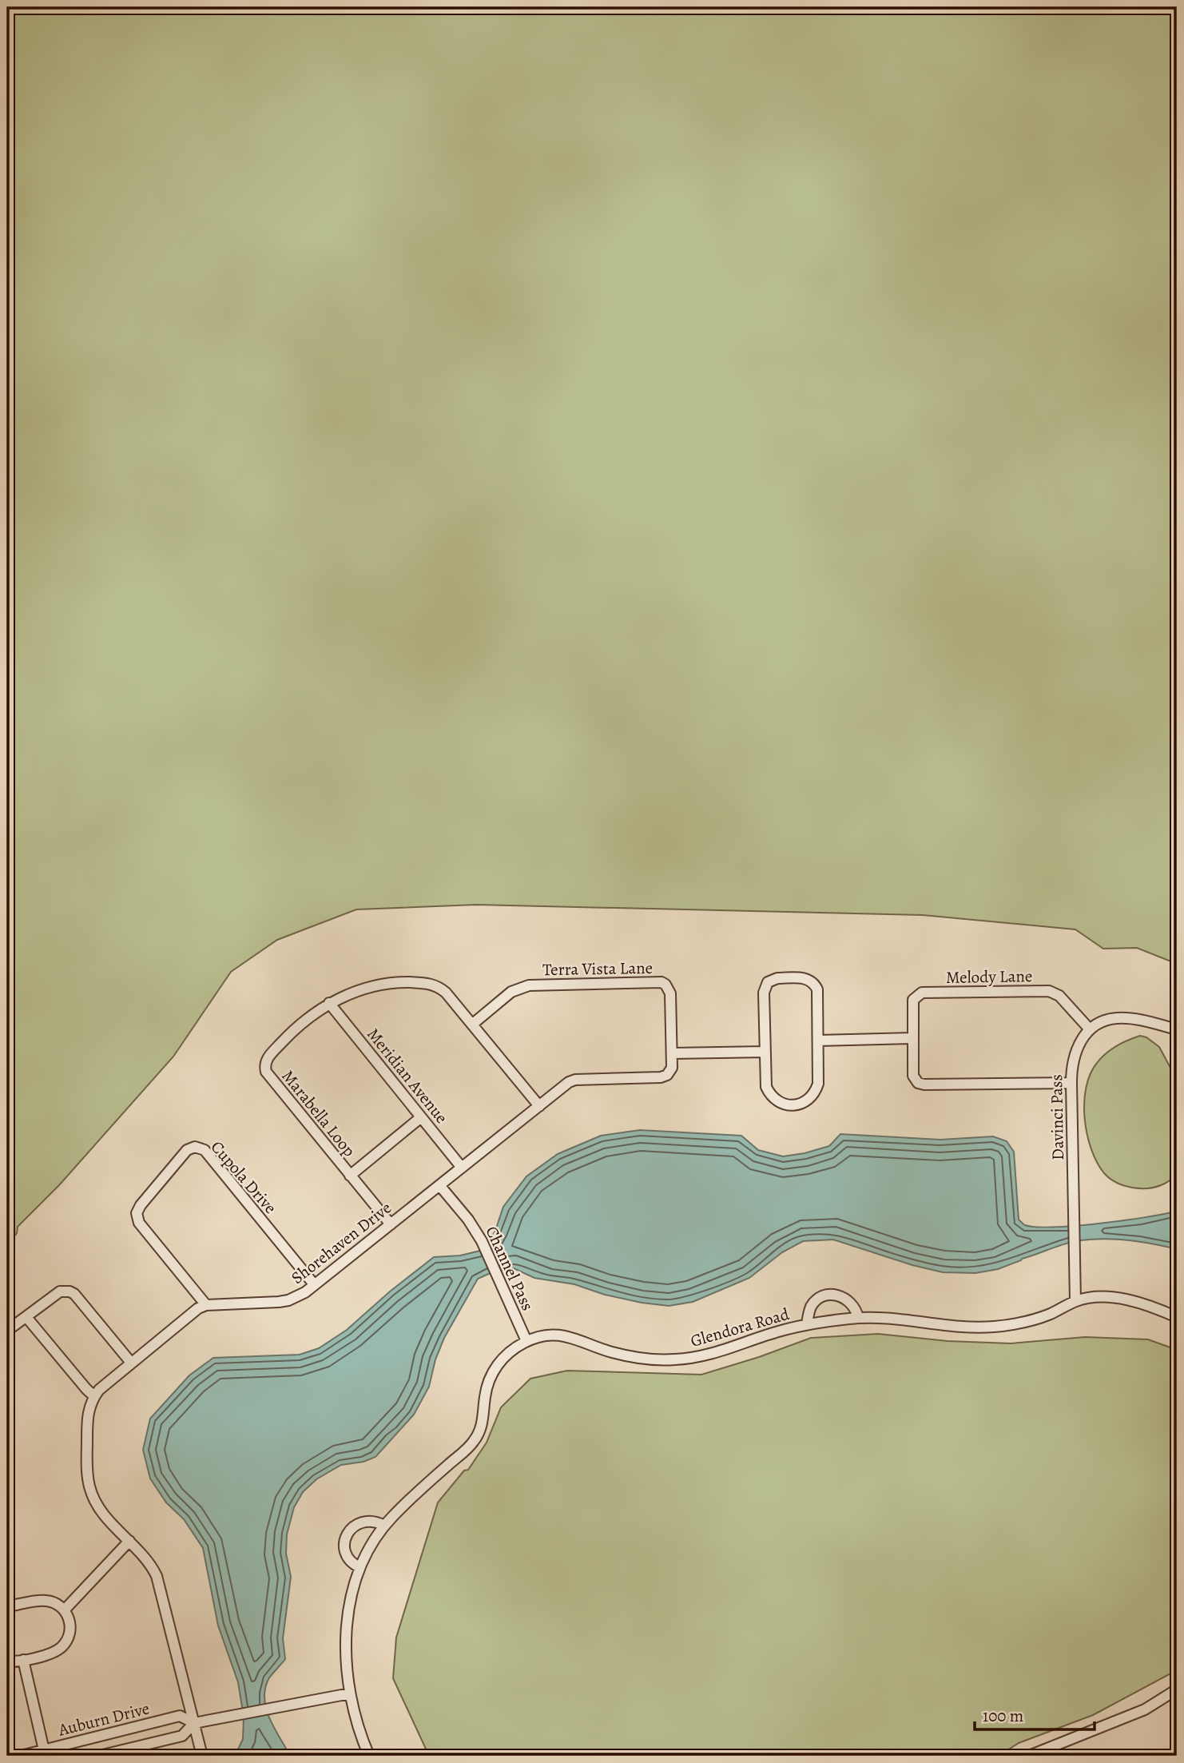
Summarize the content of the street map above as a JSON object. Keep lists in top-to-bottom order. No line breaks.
{"streets":{"street":["Terra Vista Lane","Melody Lane","Meridian Avenue","Marabella Loop","Davinci Pass","Cupola Drive","Shorehaven Drive","Channel Pass","Glendora Road","Auburn Drive"]},"crossings":[["Terra Vista Lane","Marabella Loop"],["Terra Vista Lane","Shorehaven Drive"],["Melody Lane","Davinci Pass"],["Meridian Avenue","Marabella Loop"],["Meridian Avenue","Shorehaven Drive"],["Marabella Loop","Shorehaven Drive"],["Davinci Pass","Glendora Road"],["Cupola Drive","Shorehaven Drive"],["Shorehaven Drive","Channel Pass"],["Channel Pass","Glendora Road"],["Glendora Road","Auburn Drive"]],"scale_bar":"100 m"}
